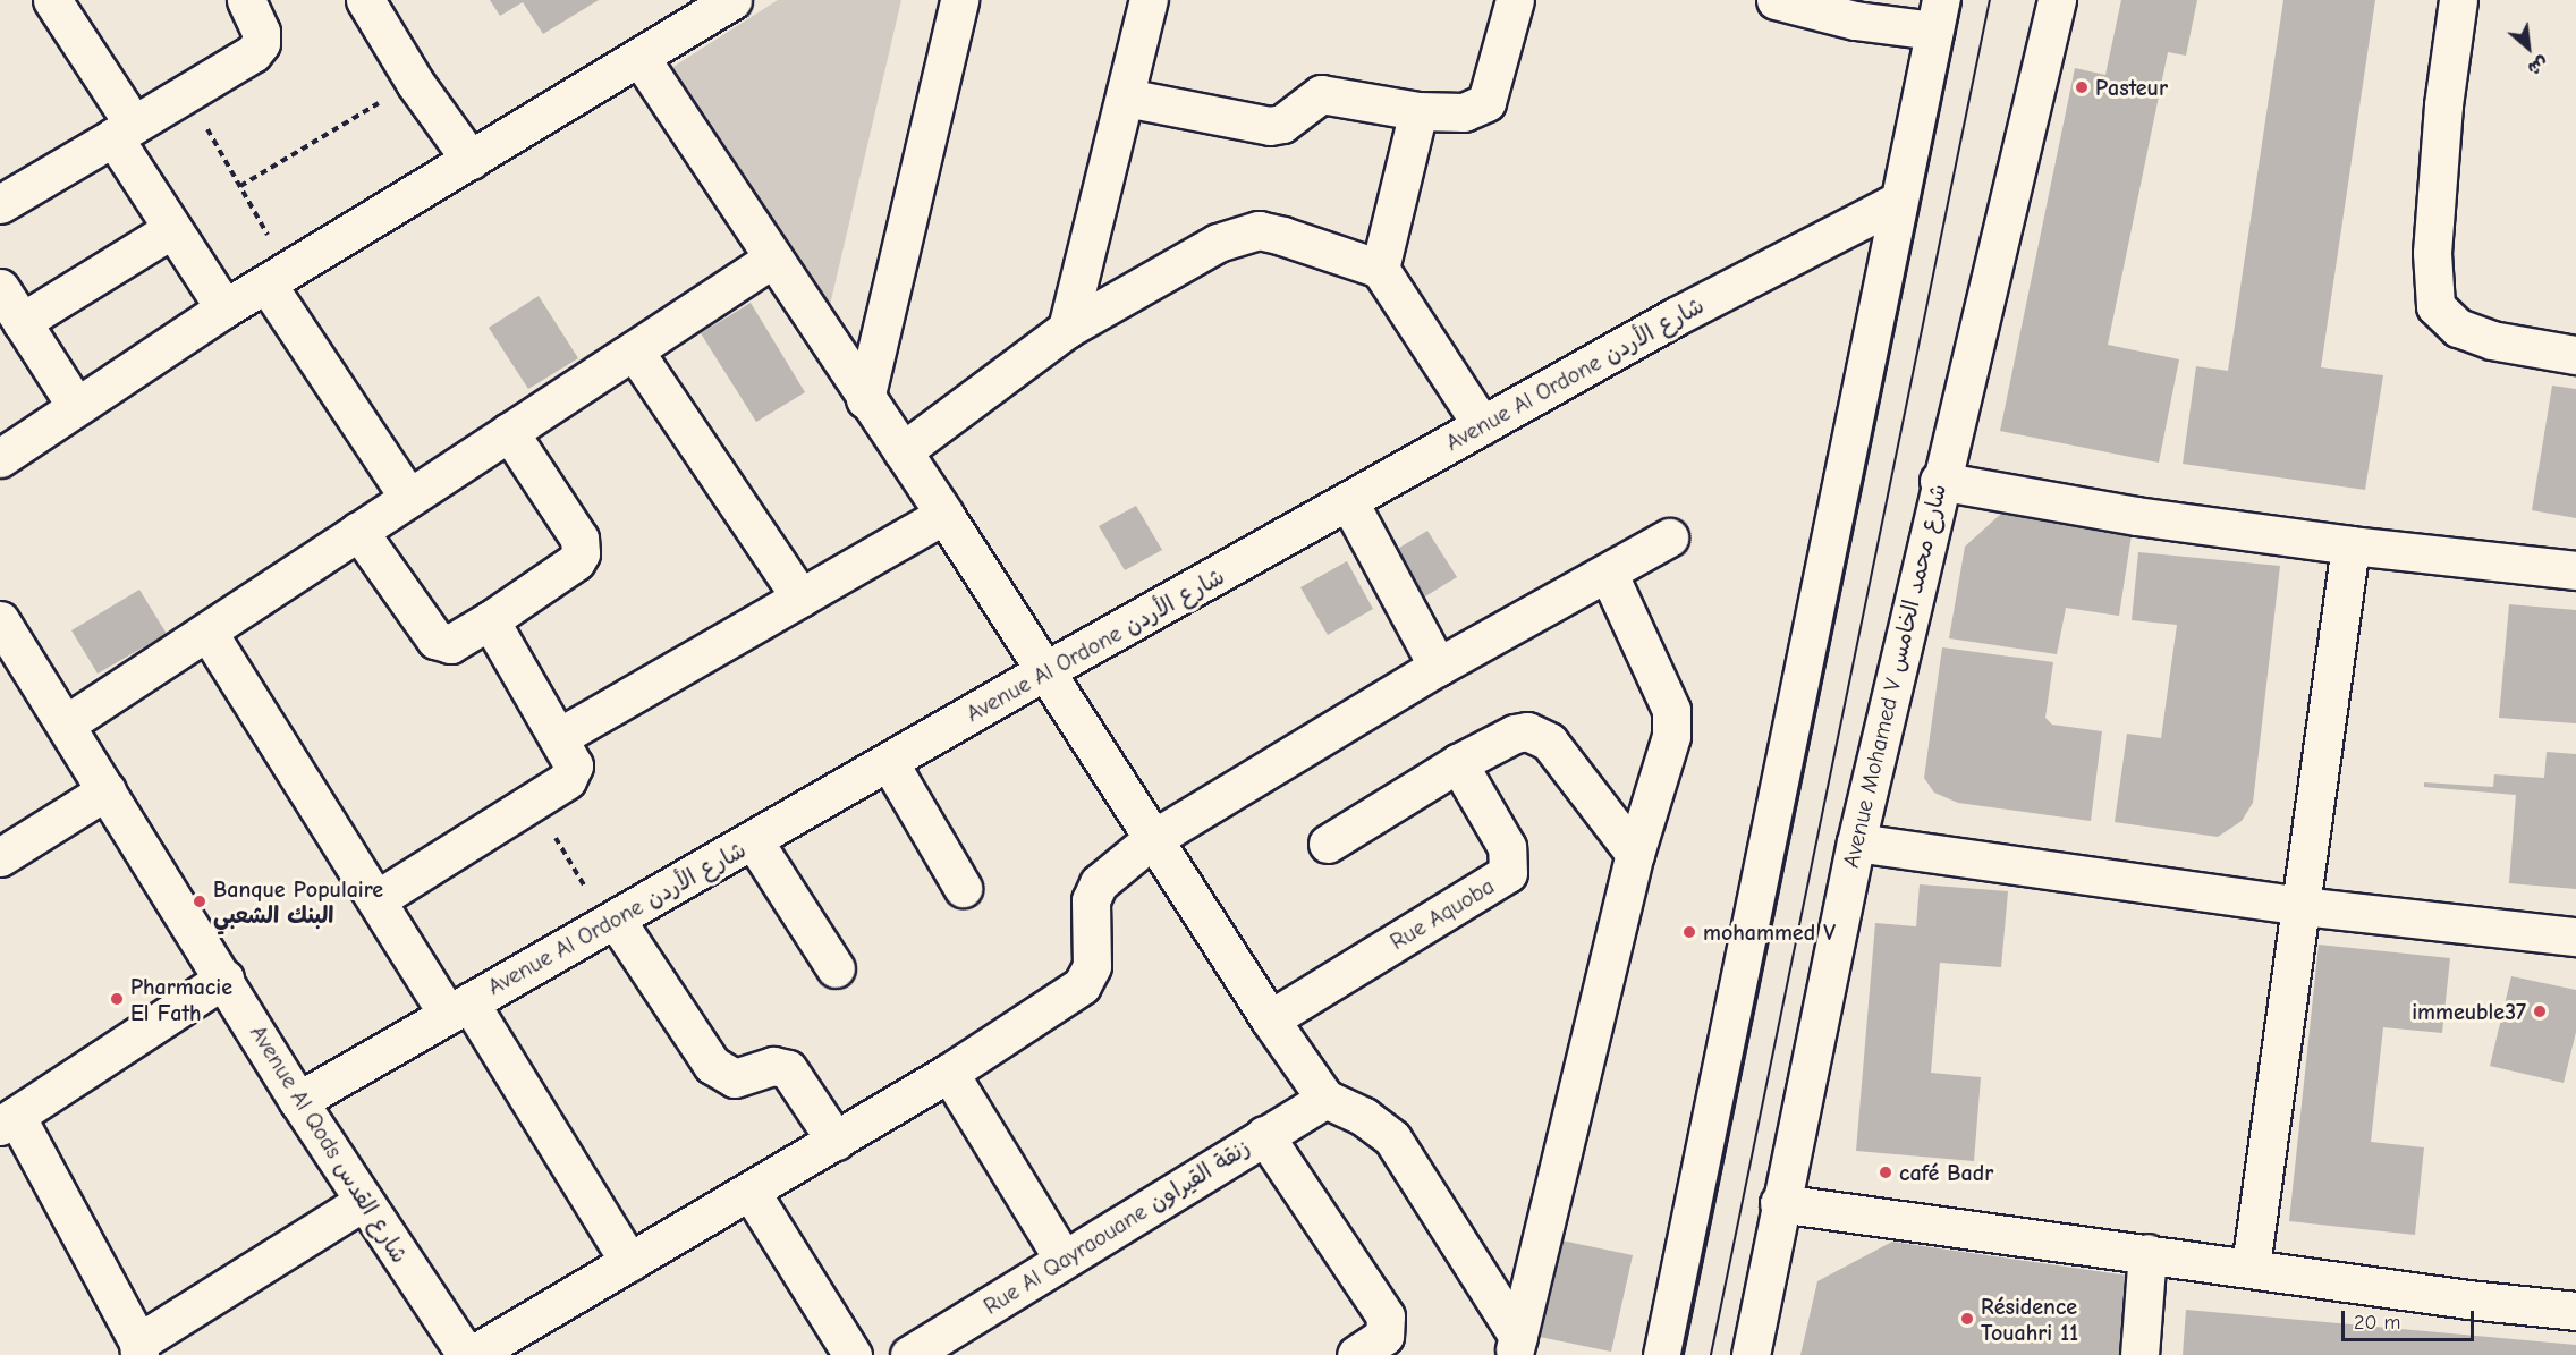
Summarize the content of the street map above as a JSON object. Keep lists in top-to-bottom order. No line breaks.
{"streets":{"street":["Avenue Al Ordone شارع الأردن","Avenue Mohamed V شارع محمد الخامس","Rue Aquoba","Avenue Al Qods شارع القدس","Rue Al Qayraouane زنقة القيراون"]},"crossings":[["Avenue Al Ordone شارع الأردن","Avenue Al Qods شارع القدس"]],"places":["Pasteur","Banque Populaire البنك الشعبي","mohammed V","Pharmacie El Fath","immeuble37","café Badr","Résidence Touahri 11"],"scale_bar":"20 m","north":"bottom right"}
